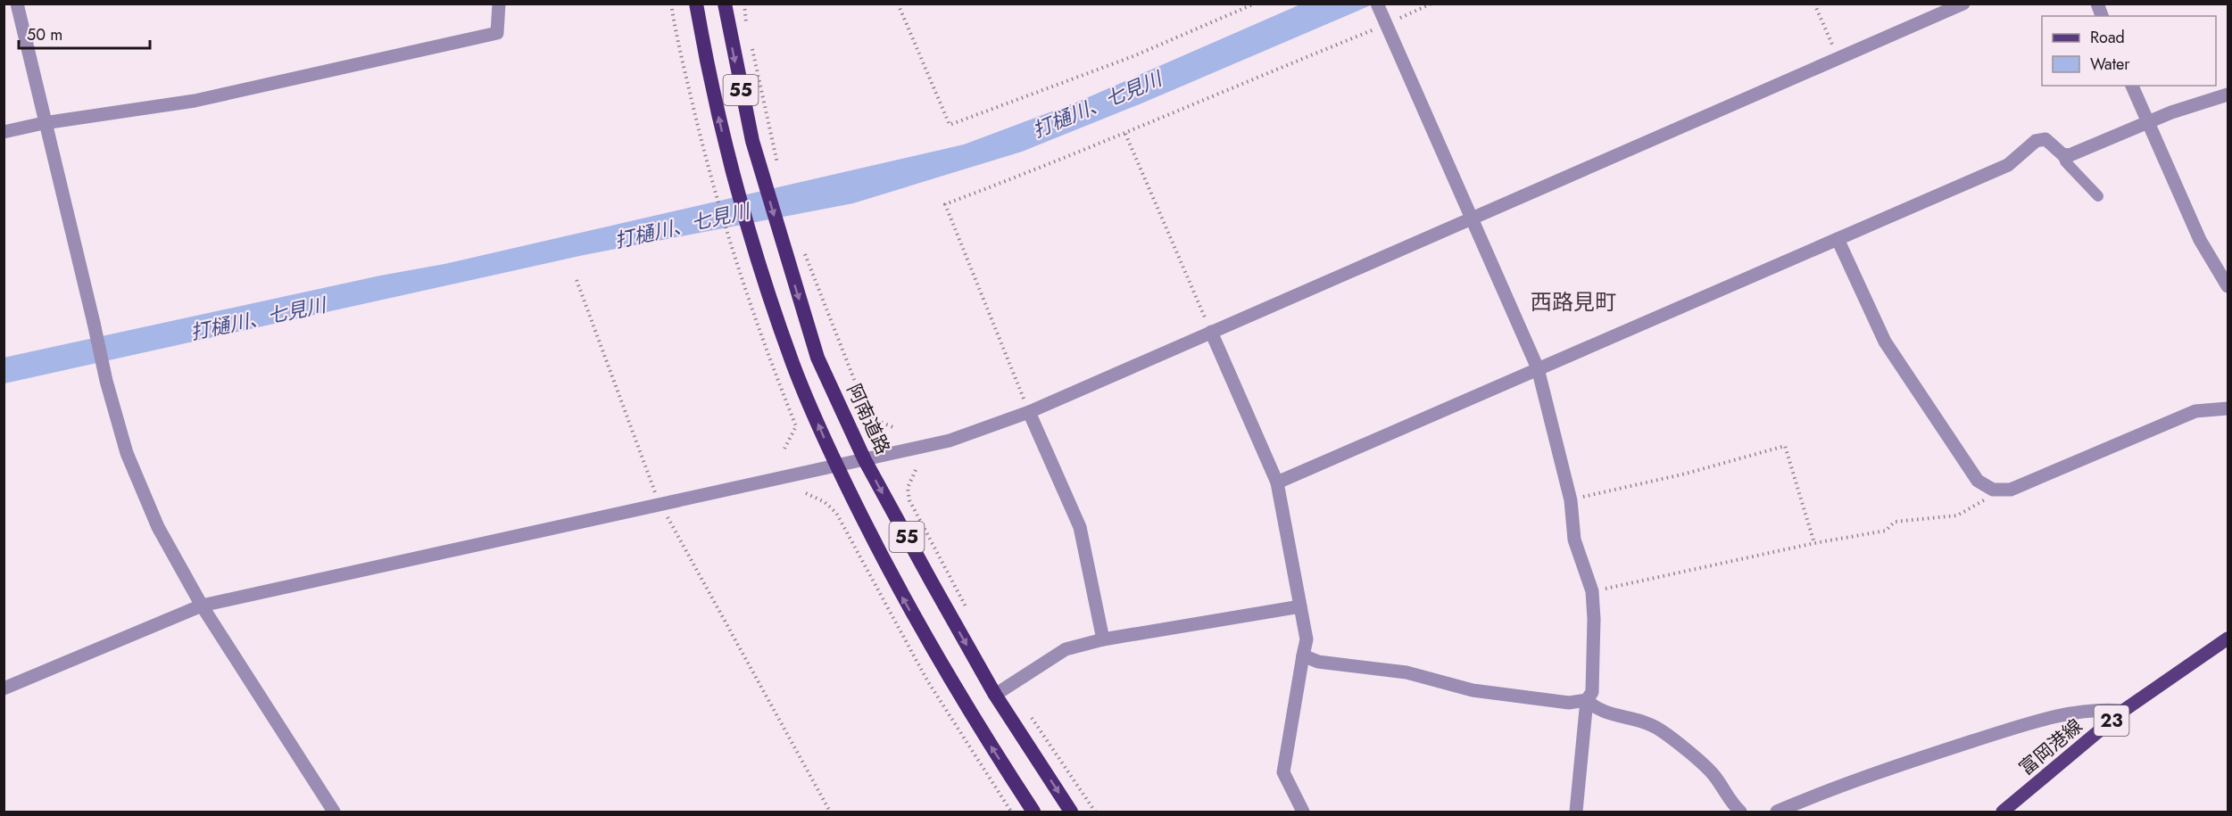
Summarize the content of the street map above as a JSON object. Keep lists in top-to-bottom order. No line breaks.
{"streets":{"highway":["55","阿南道路"],"main road":["23","富岡港線"]},"districts":["西路見町"],"water":["打樋川、七見川"],"legend":["Road","Water"],"scale_bar":"50 m"}
